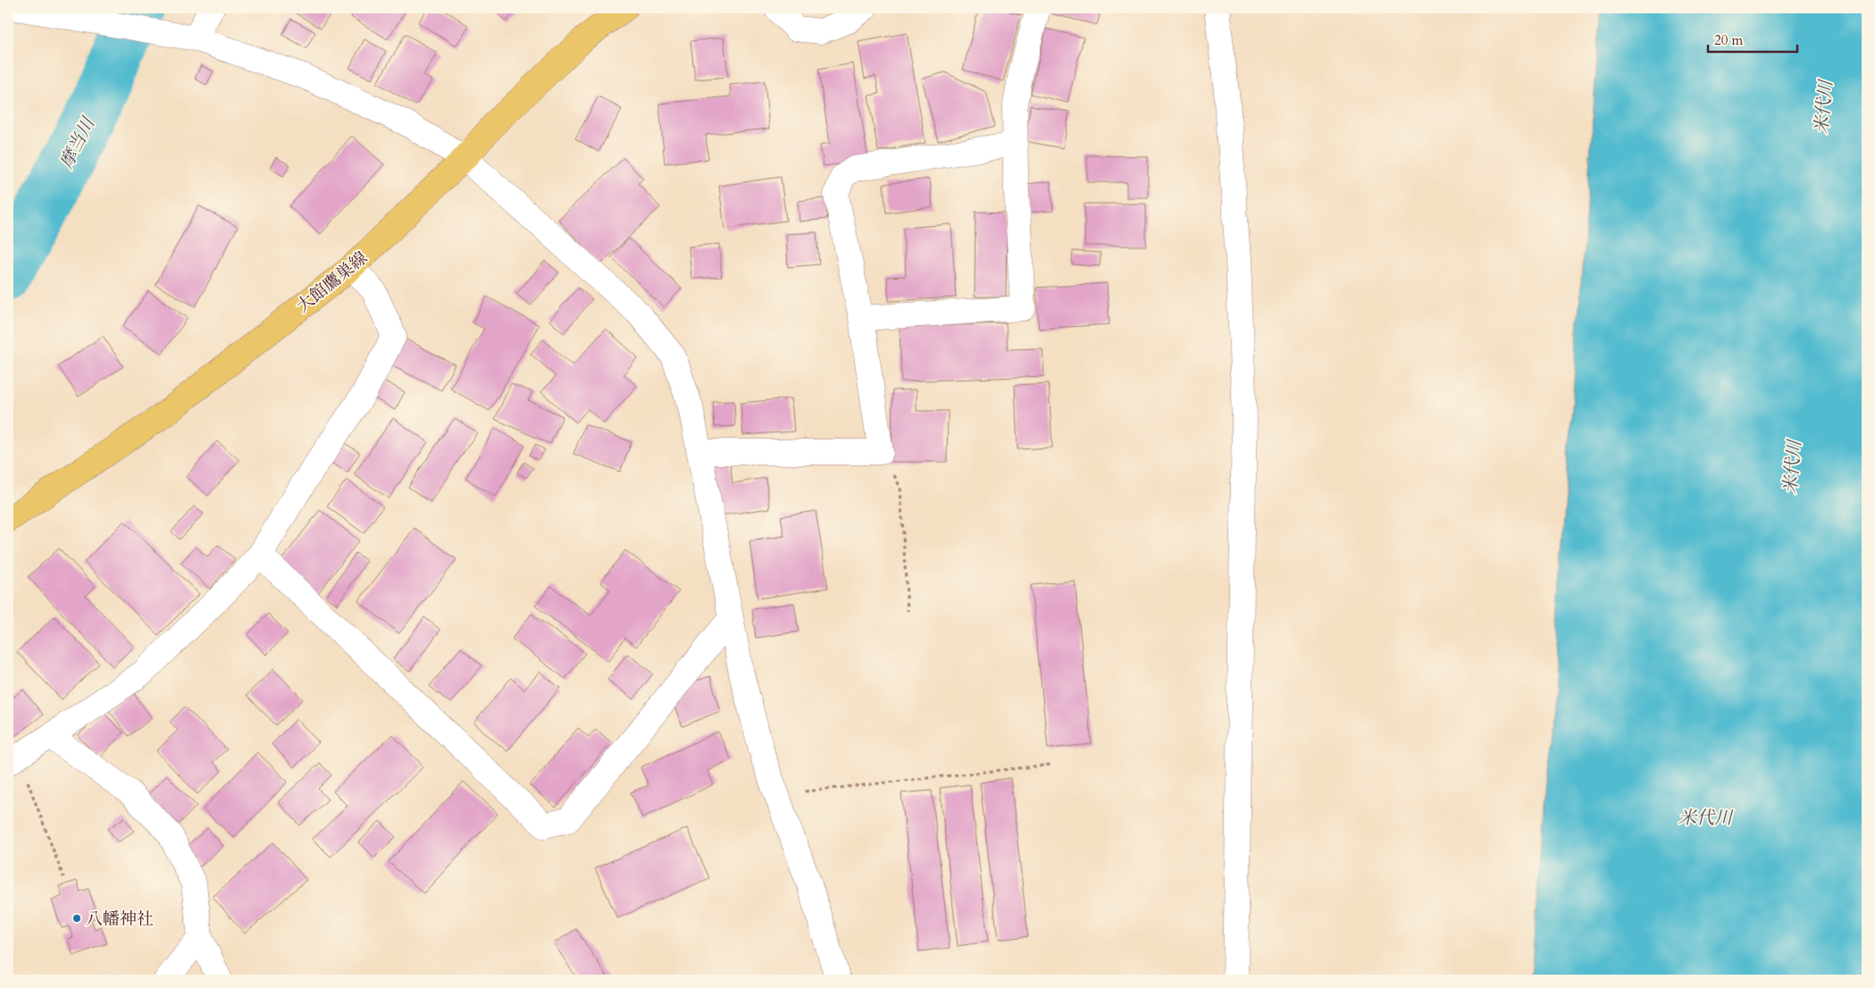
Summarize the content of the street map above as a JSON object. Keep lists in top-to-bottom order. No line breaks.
{"streets":{"main road":["大館鷹巣線"]},"water":["米代川","摩当川"],"places":["八幡神社"],"scale_bar":"20 m"}
